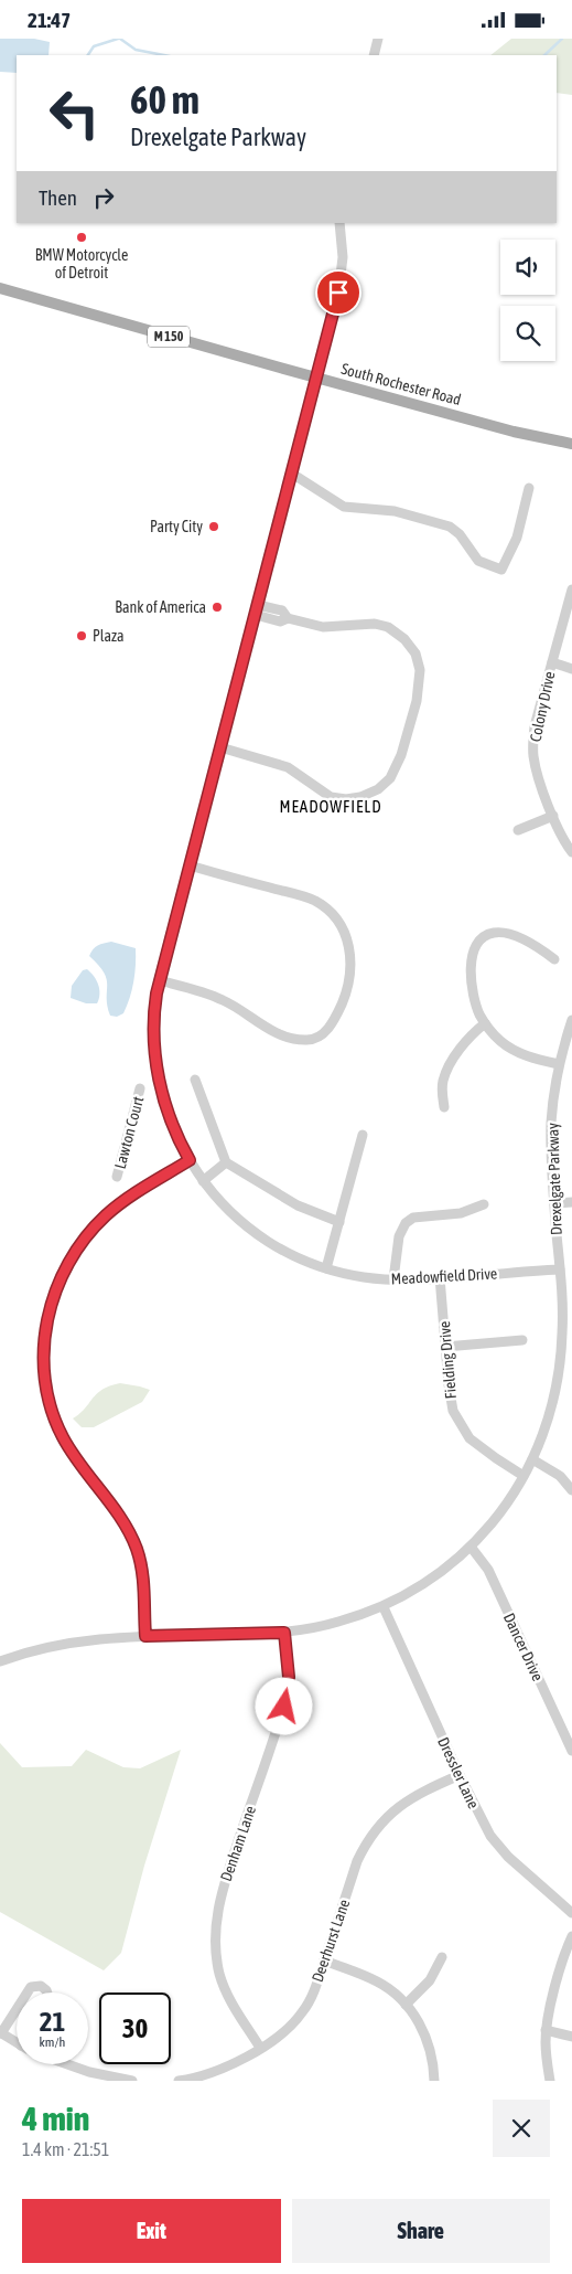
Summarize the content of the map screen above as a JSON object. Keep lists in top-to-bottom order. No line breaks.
{"streets":{"main road":["M 150","South Rochester Road"],"street":["Colony Drive","Lawton Court","Drexelgate Parkway","Meadowfield Drive","Fielding Drive","Dancer Drive","Dressler Lane","Denham Lane","Deerhurst Lane"]},"crossings":[["South Rochester Road","Meadowfield Drive"],["Drexelgate Parkway","Meadowfield Drive"],["Drexelgate Parkway","Fielding Drive"],["Drexelgate Parkway","Dancer Drive"],["Drexelgate Parkway","Dressler Lane"],["Drexelgate Parkway","Denham Lane"],["Meadowfield Drive","Fielding Drive"],["Dressler Lane","Deerhurst Lane"],["Denham Lane","Deerhurst Lane"]],"districts":["MEADOWFIELD"],"places":["BMW Motorcycle of Detroit","Party City","Bank of America","Plaza"],"page":{"status":"21:47","turn":["60 m","Drexelgate Parkway"],"then":"Then","speed":"21 km/h","limit":"30","heading":["4 min","1.4 km · 21:51"],"buttons":["Exit","Share"]}}
